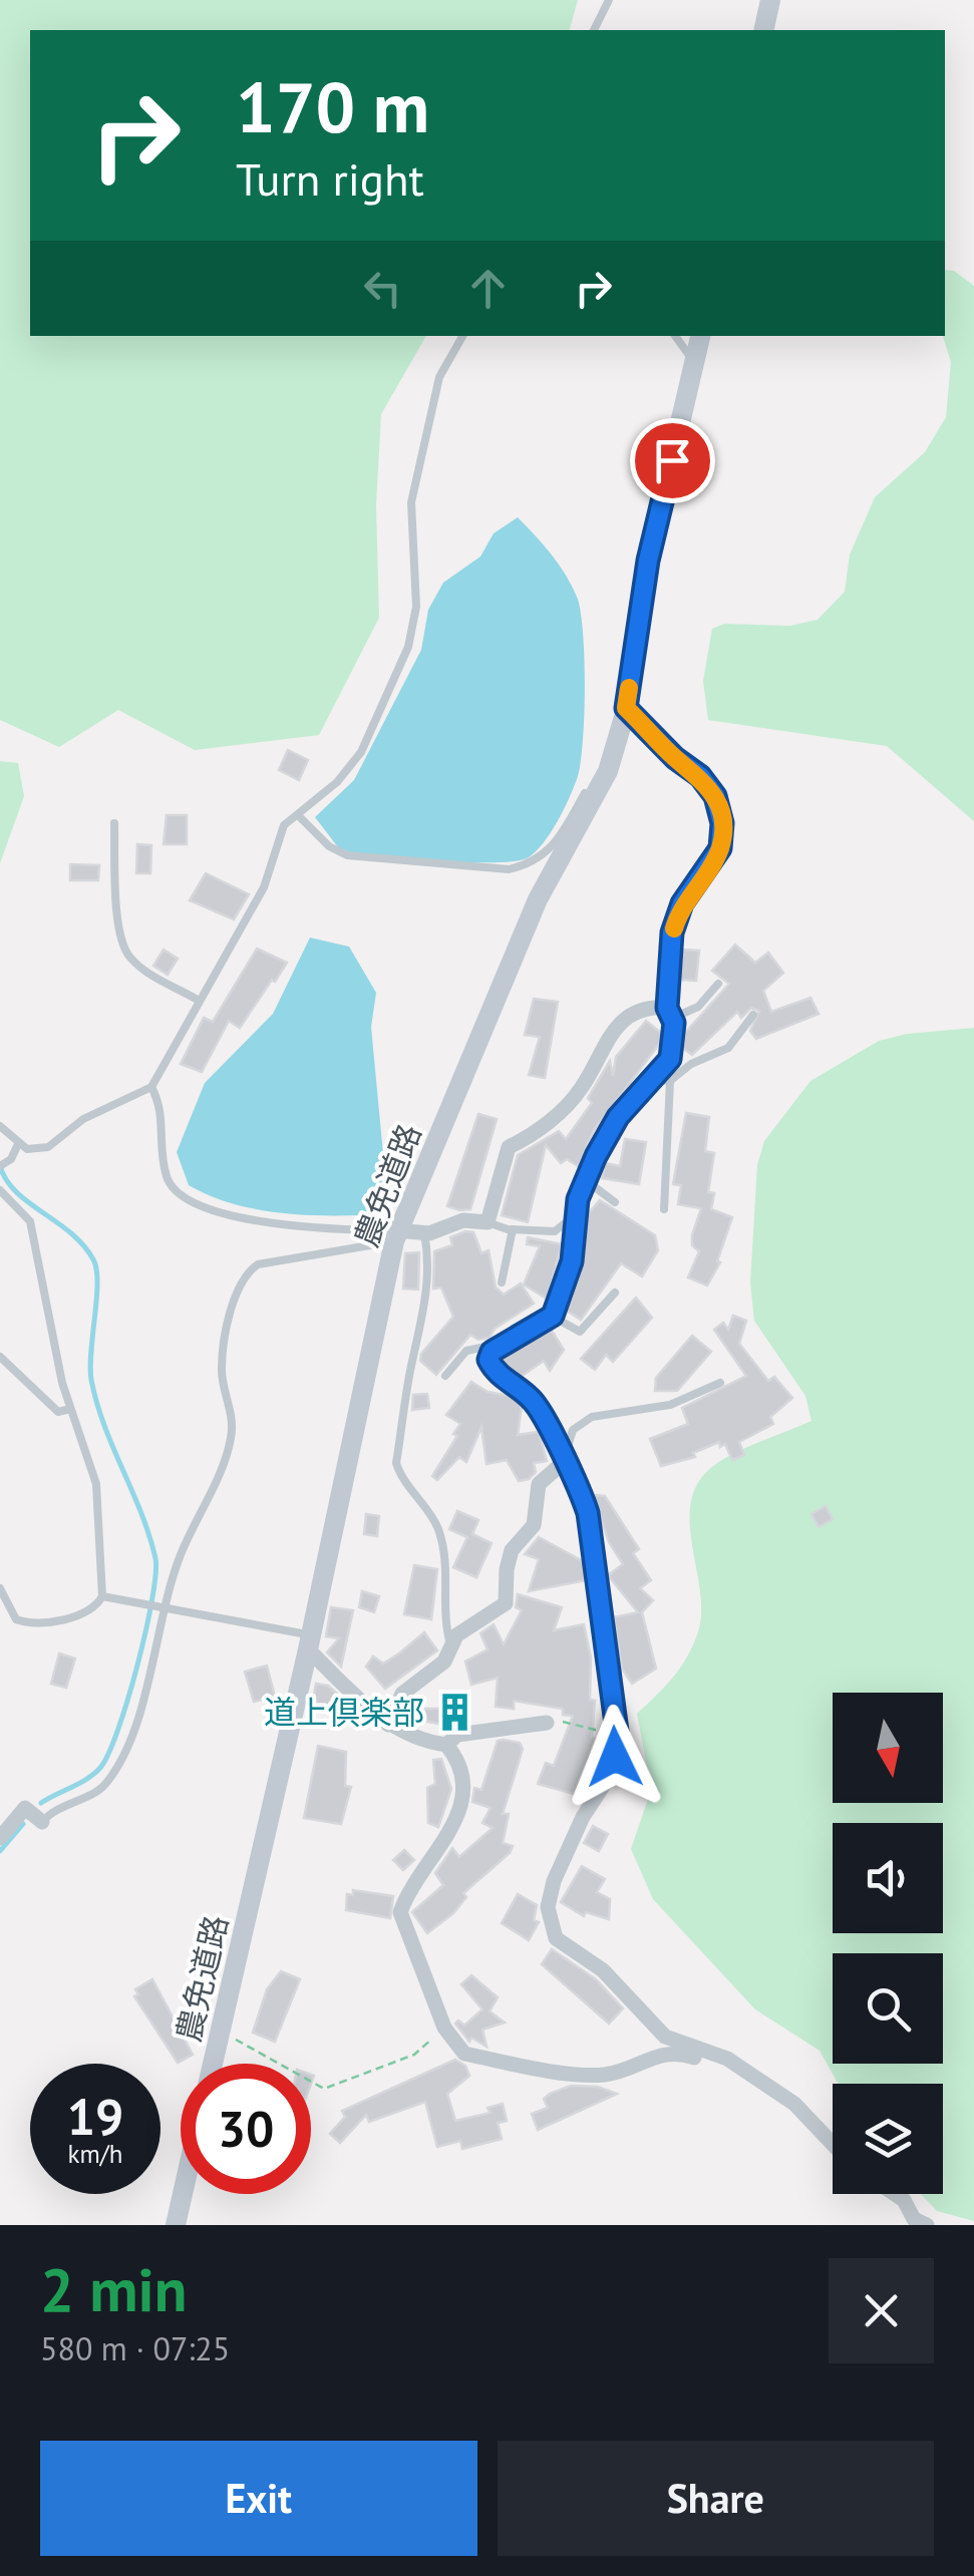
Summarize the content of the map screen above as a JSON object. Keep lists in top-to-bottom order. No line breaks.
{"streets":{"street":["農免道路"]},"places":{"building":["道上倶楽部"]},"north":"bottom","page":{"turn":["170 m","Turn right"],"speed":"19 km/h","limit":"30","heading":["2 min","580 m · 07:25"],"buttons":["Exit","Share"]}}
